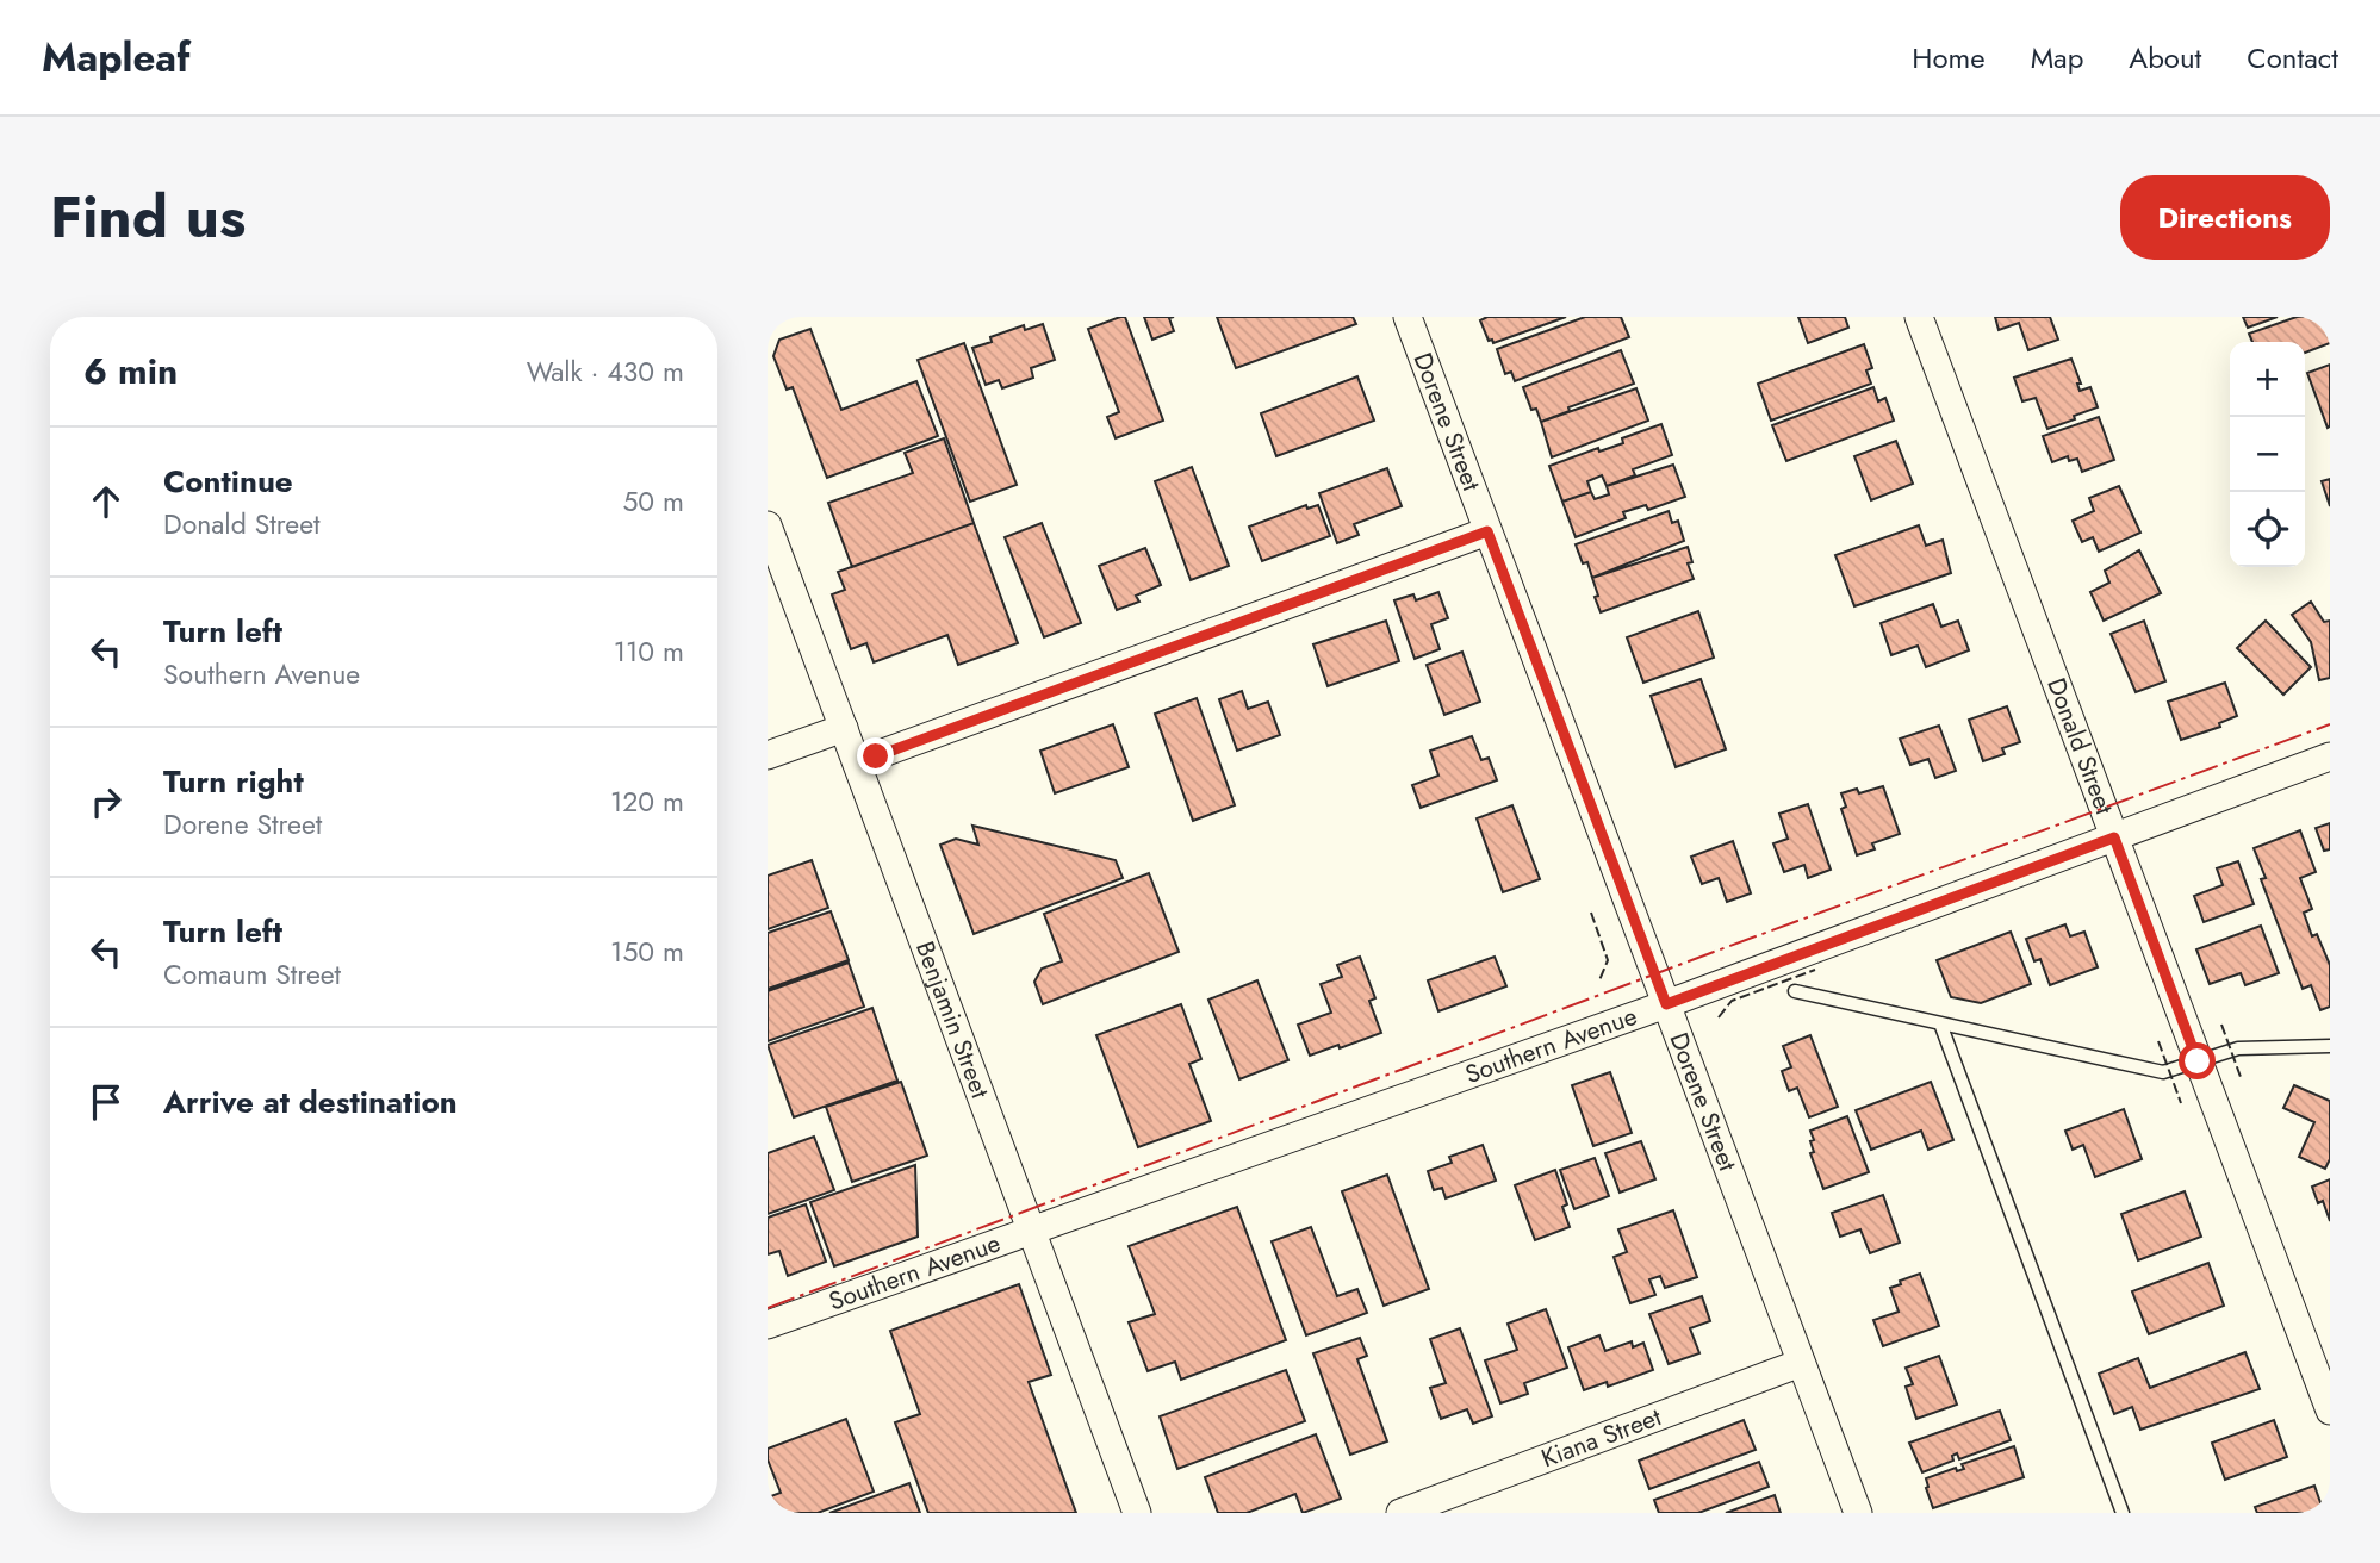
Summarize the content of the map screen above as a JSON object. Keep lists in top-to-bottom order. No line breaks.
{"streets":{"street":["Dorene Street","Donald Street","Benjamin Street","Southern Avenue","Kiana Street"]},"crossings":[["Dorene Street","Southern Avenue"],["Dorene Street","Kiana Street"],["Donald Street","Southern Avenue"],["Benjamin Street","Southern Avenue"]],"page":{"header":"Mapleaf","nav":["Home","Map","About","Contact"],"title":"Find us","buttons":"Directions","heading":["6 min","Walk · 430 m"],"map_buttons":["+","−"],"list":[["Continue","Donald Street","50 m"],["Turn left","Southern Avenue","110 m"],["Turn right","Dorene Street","120 m"],["Turn left","Comaum Street","150 m"],"Arrive at destination"]}}
